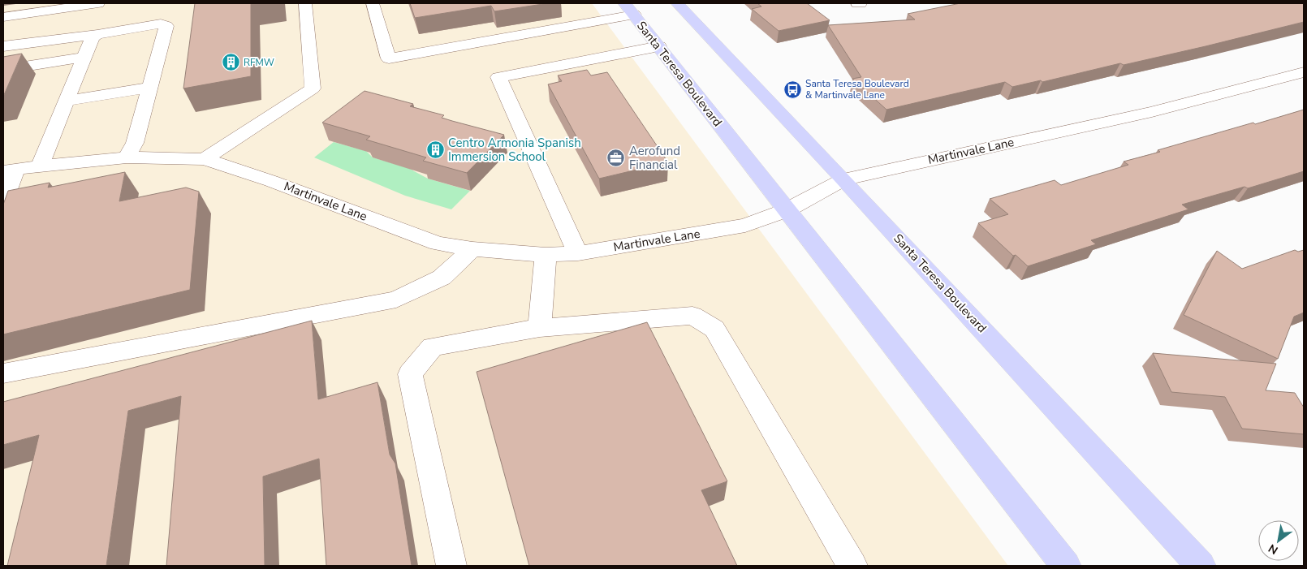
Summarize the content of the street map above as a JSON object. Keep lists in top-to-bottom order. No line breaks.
{"streets":{"main road":["Santa Teresa Boulevard"],"street":["Martinvale Lane"]},"crossings":[["Santa Teresa Boulevard","Martinvale Lane"]],"places":{"building":["RFMW","Centro Armonia Spanish Immersion School"],"bus stop":["Santa Teresa Boulevard & Martinvale Lane"],"office":["Aerofund Financial"]},"north":"bottom left"}
